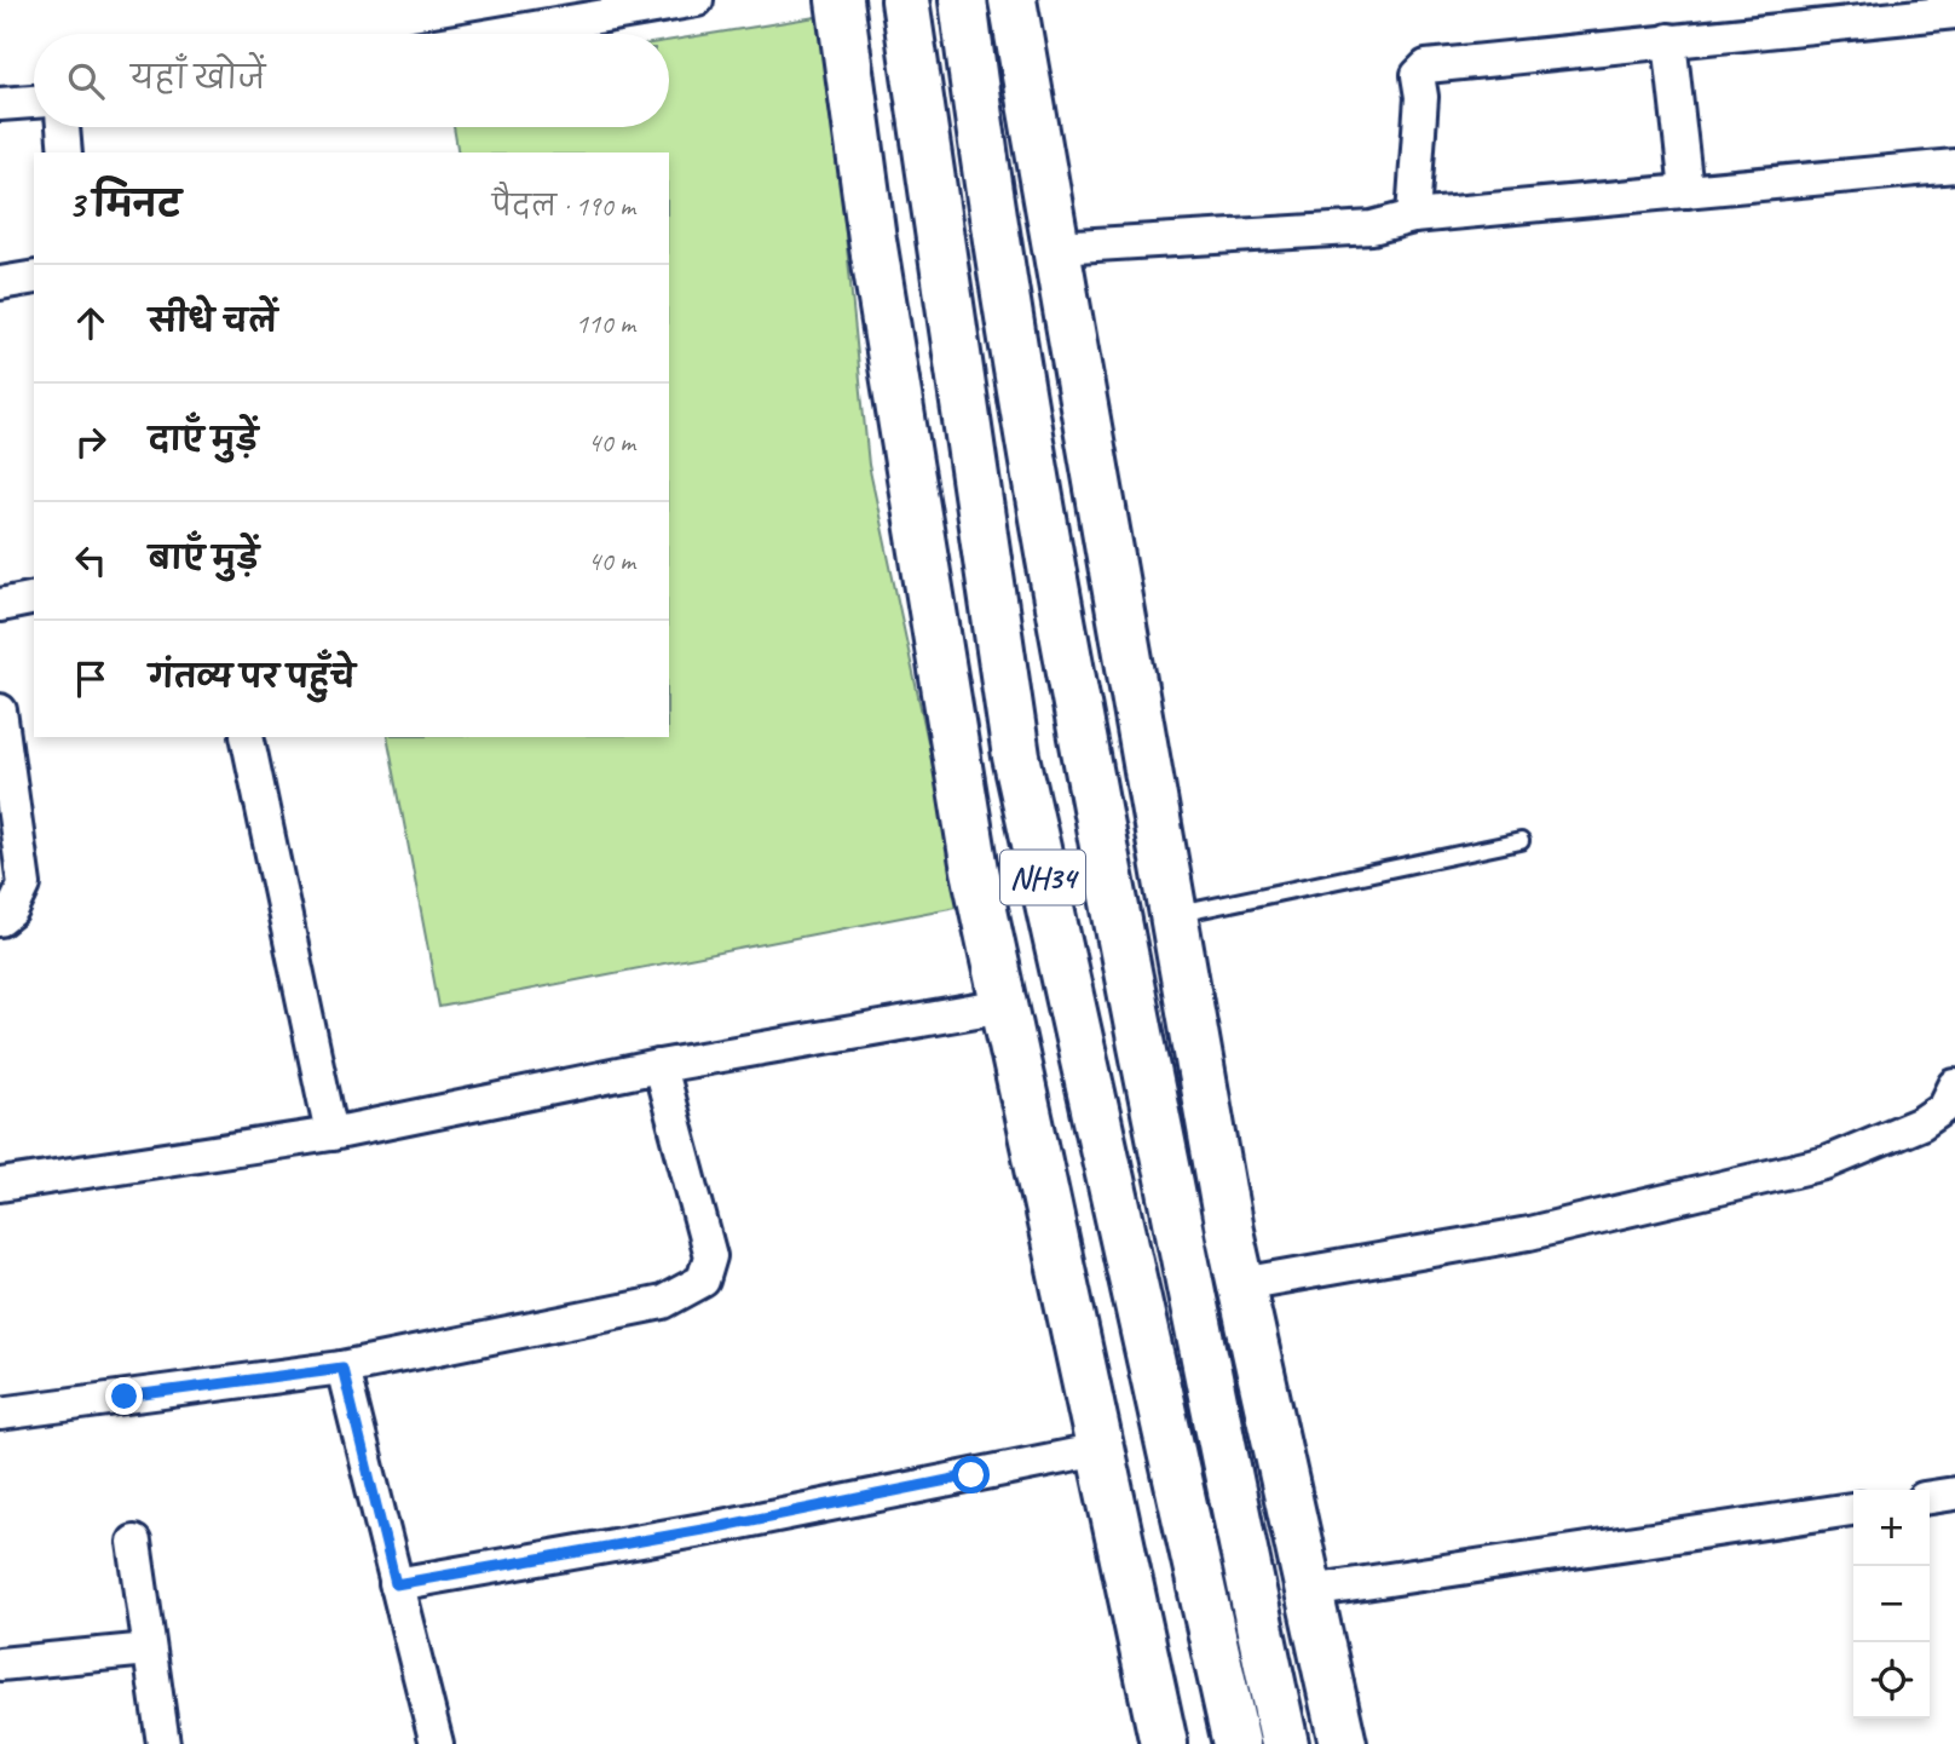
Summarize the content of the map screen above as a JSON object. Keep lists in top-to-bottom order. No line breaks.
{"streets":{"highway":["NH34"]},"page":{"search":"यहाँ खोजें","heading":["3 मिनट","पैदल · 190 m"],"list":[["सीधे चलें","110 m"],["दाएँ मुड़ें","40 m"],["बाएँ मुड़ें","40 m"],"गंतव्य पर पहुँचे"],"map_buttons":["+","−"]}}
